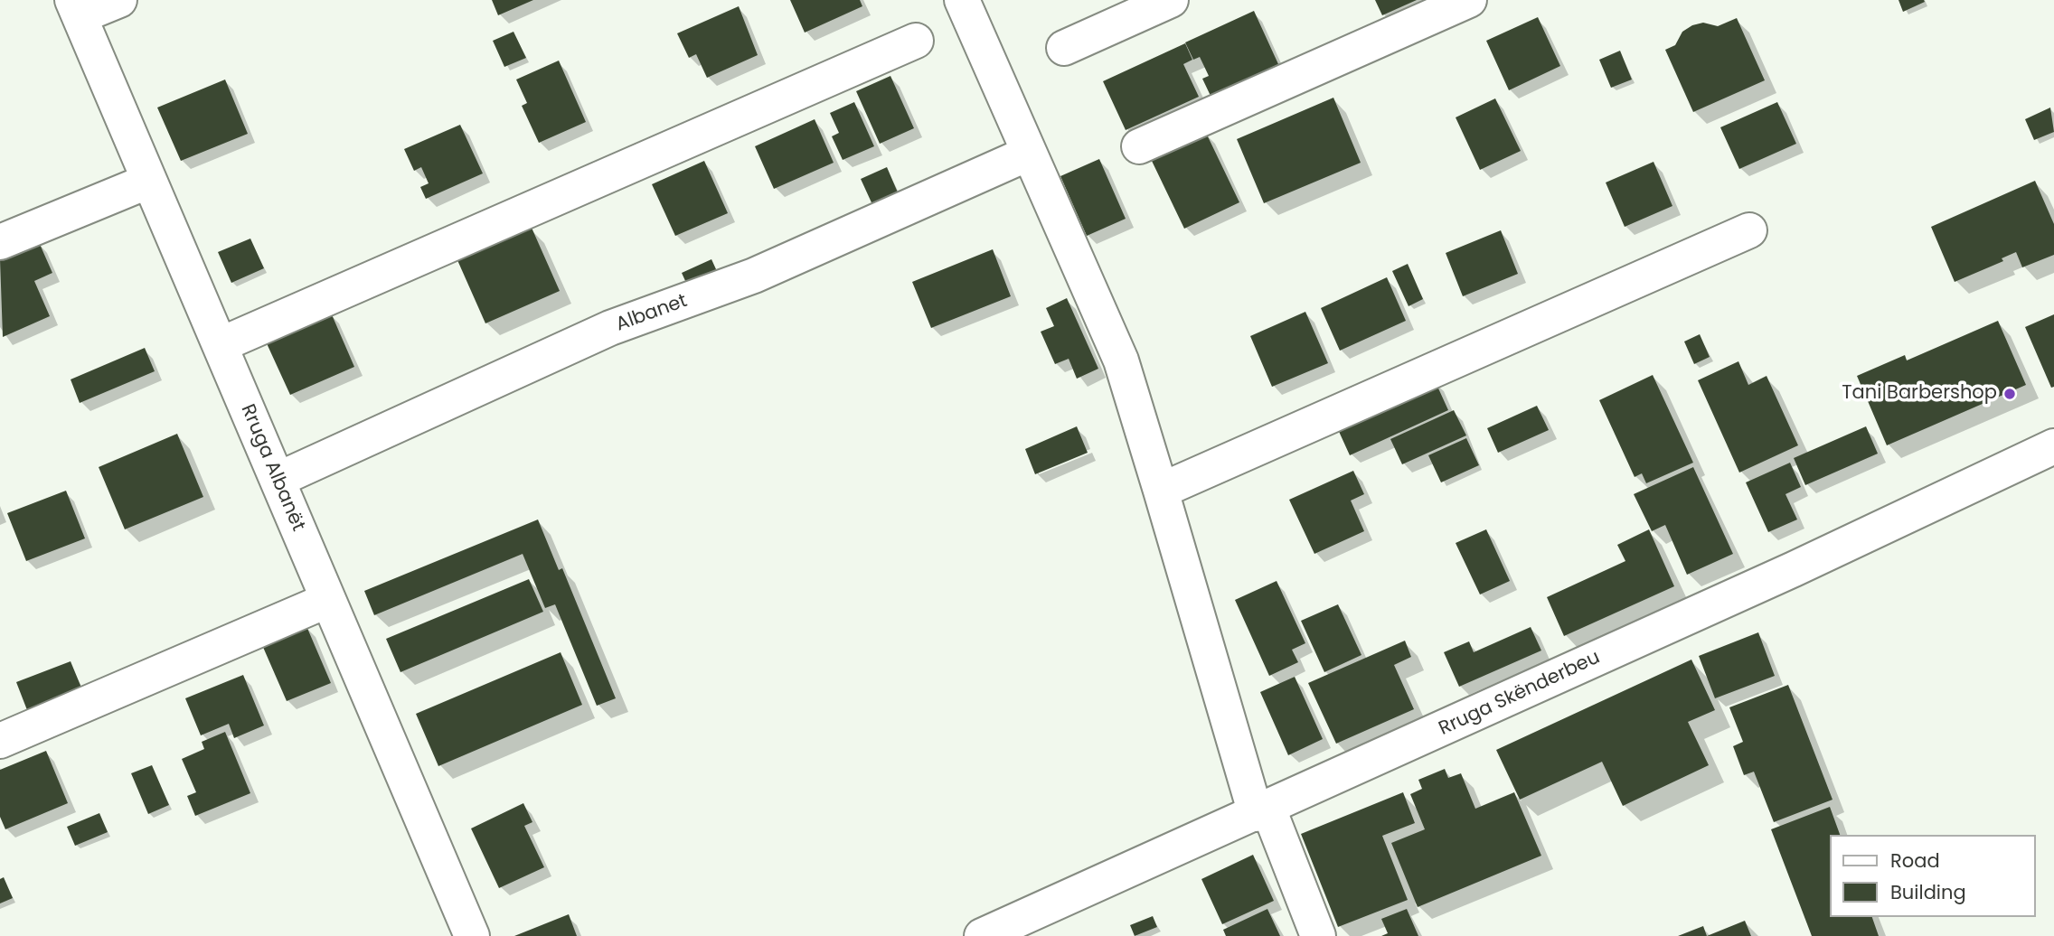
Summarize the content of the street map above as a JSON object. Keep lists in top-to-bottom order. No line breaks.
{"streets":{"street":["Albanet","Rruga Albanët","Rruga Skënderbeu"]},"crossings":[["Albanet","Rruga Albanët"]],"places":["Tani Barbershop"],"legend":["Road","Building"]}
